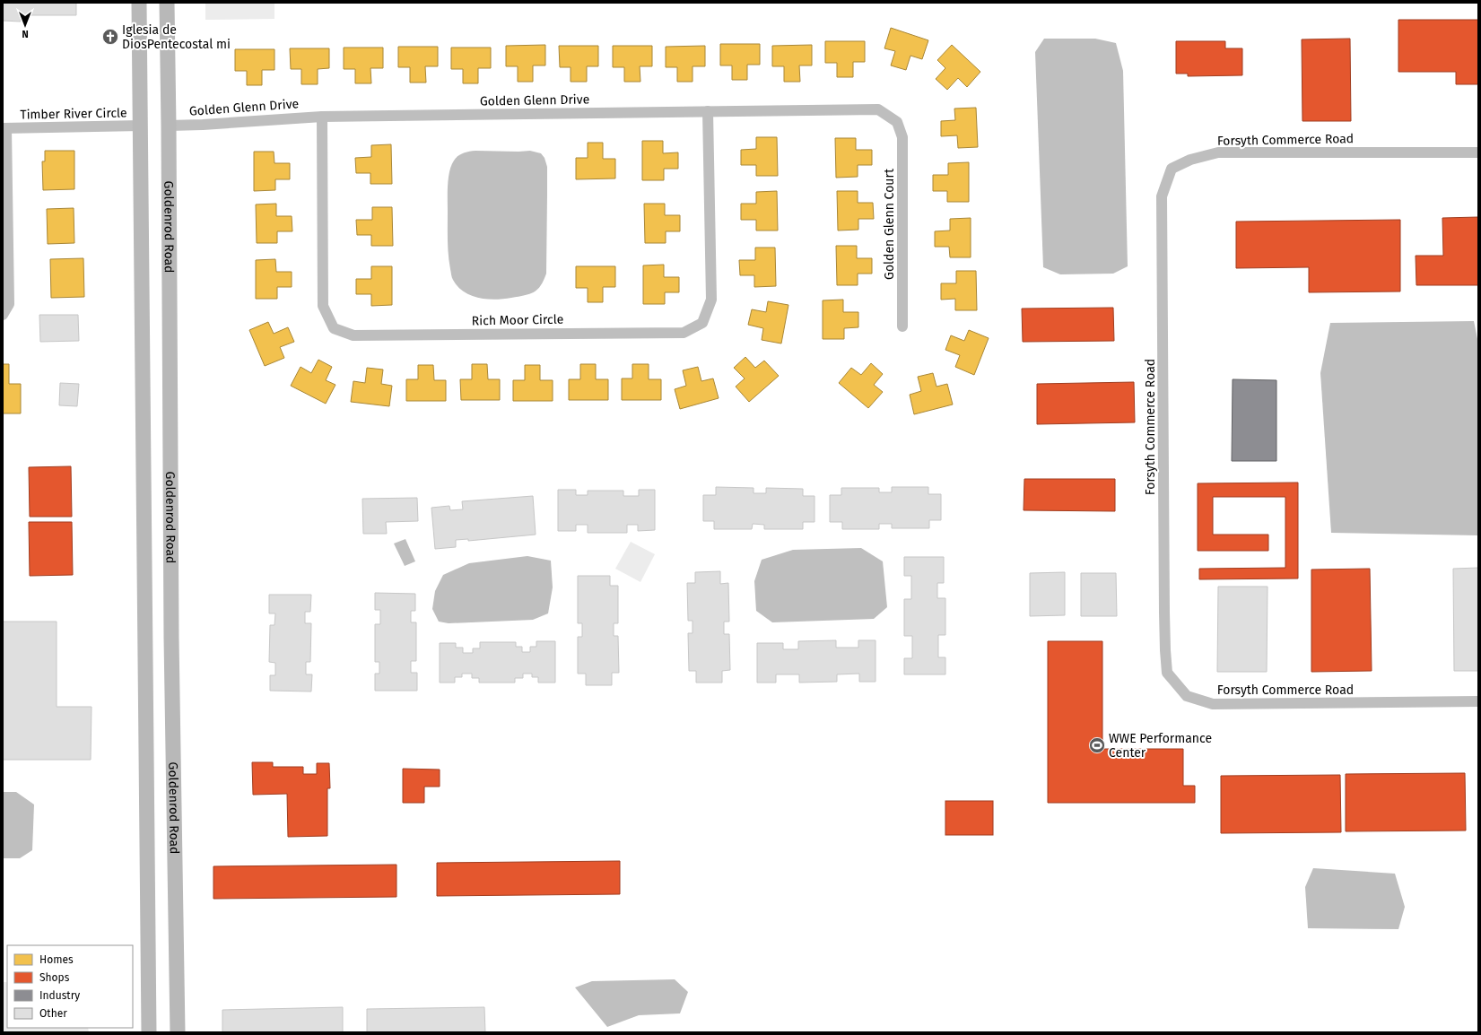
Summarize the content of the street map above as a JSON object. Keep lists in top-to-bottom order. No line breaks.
{"streets":{"main road":["Goldenrod Road"],"street":["Golden Glenn Drive","Timber River Circle","Forsyth Commerce Road","Golden Glenn Court","Rich Moor Circle"]},"crossings":[["Golden Glenn Drive","Golden Glenn Court"],["Golden Glenn Drive","Goldenrod Road"],["Golden Glenn Drive","Rich Moor Circle"],["Timber River Circle","Goldenrod Road"]],"places":{"church":["Iglesia de DiosPentecostal mi"],"sports":["WWE Performance Center"]},"legend":["Homes","Shops","Industry","Other"],"north":"bottom"}
